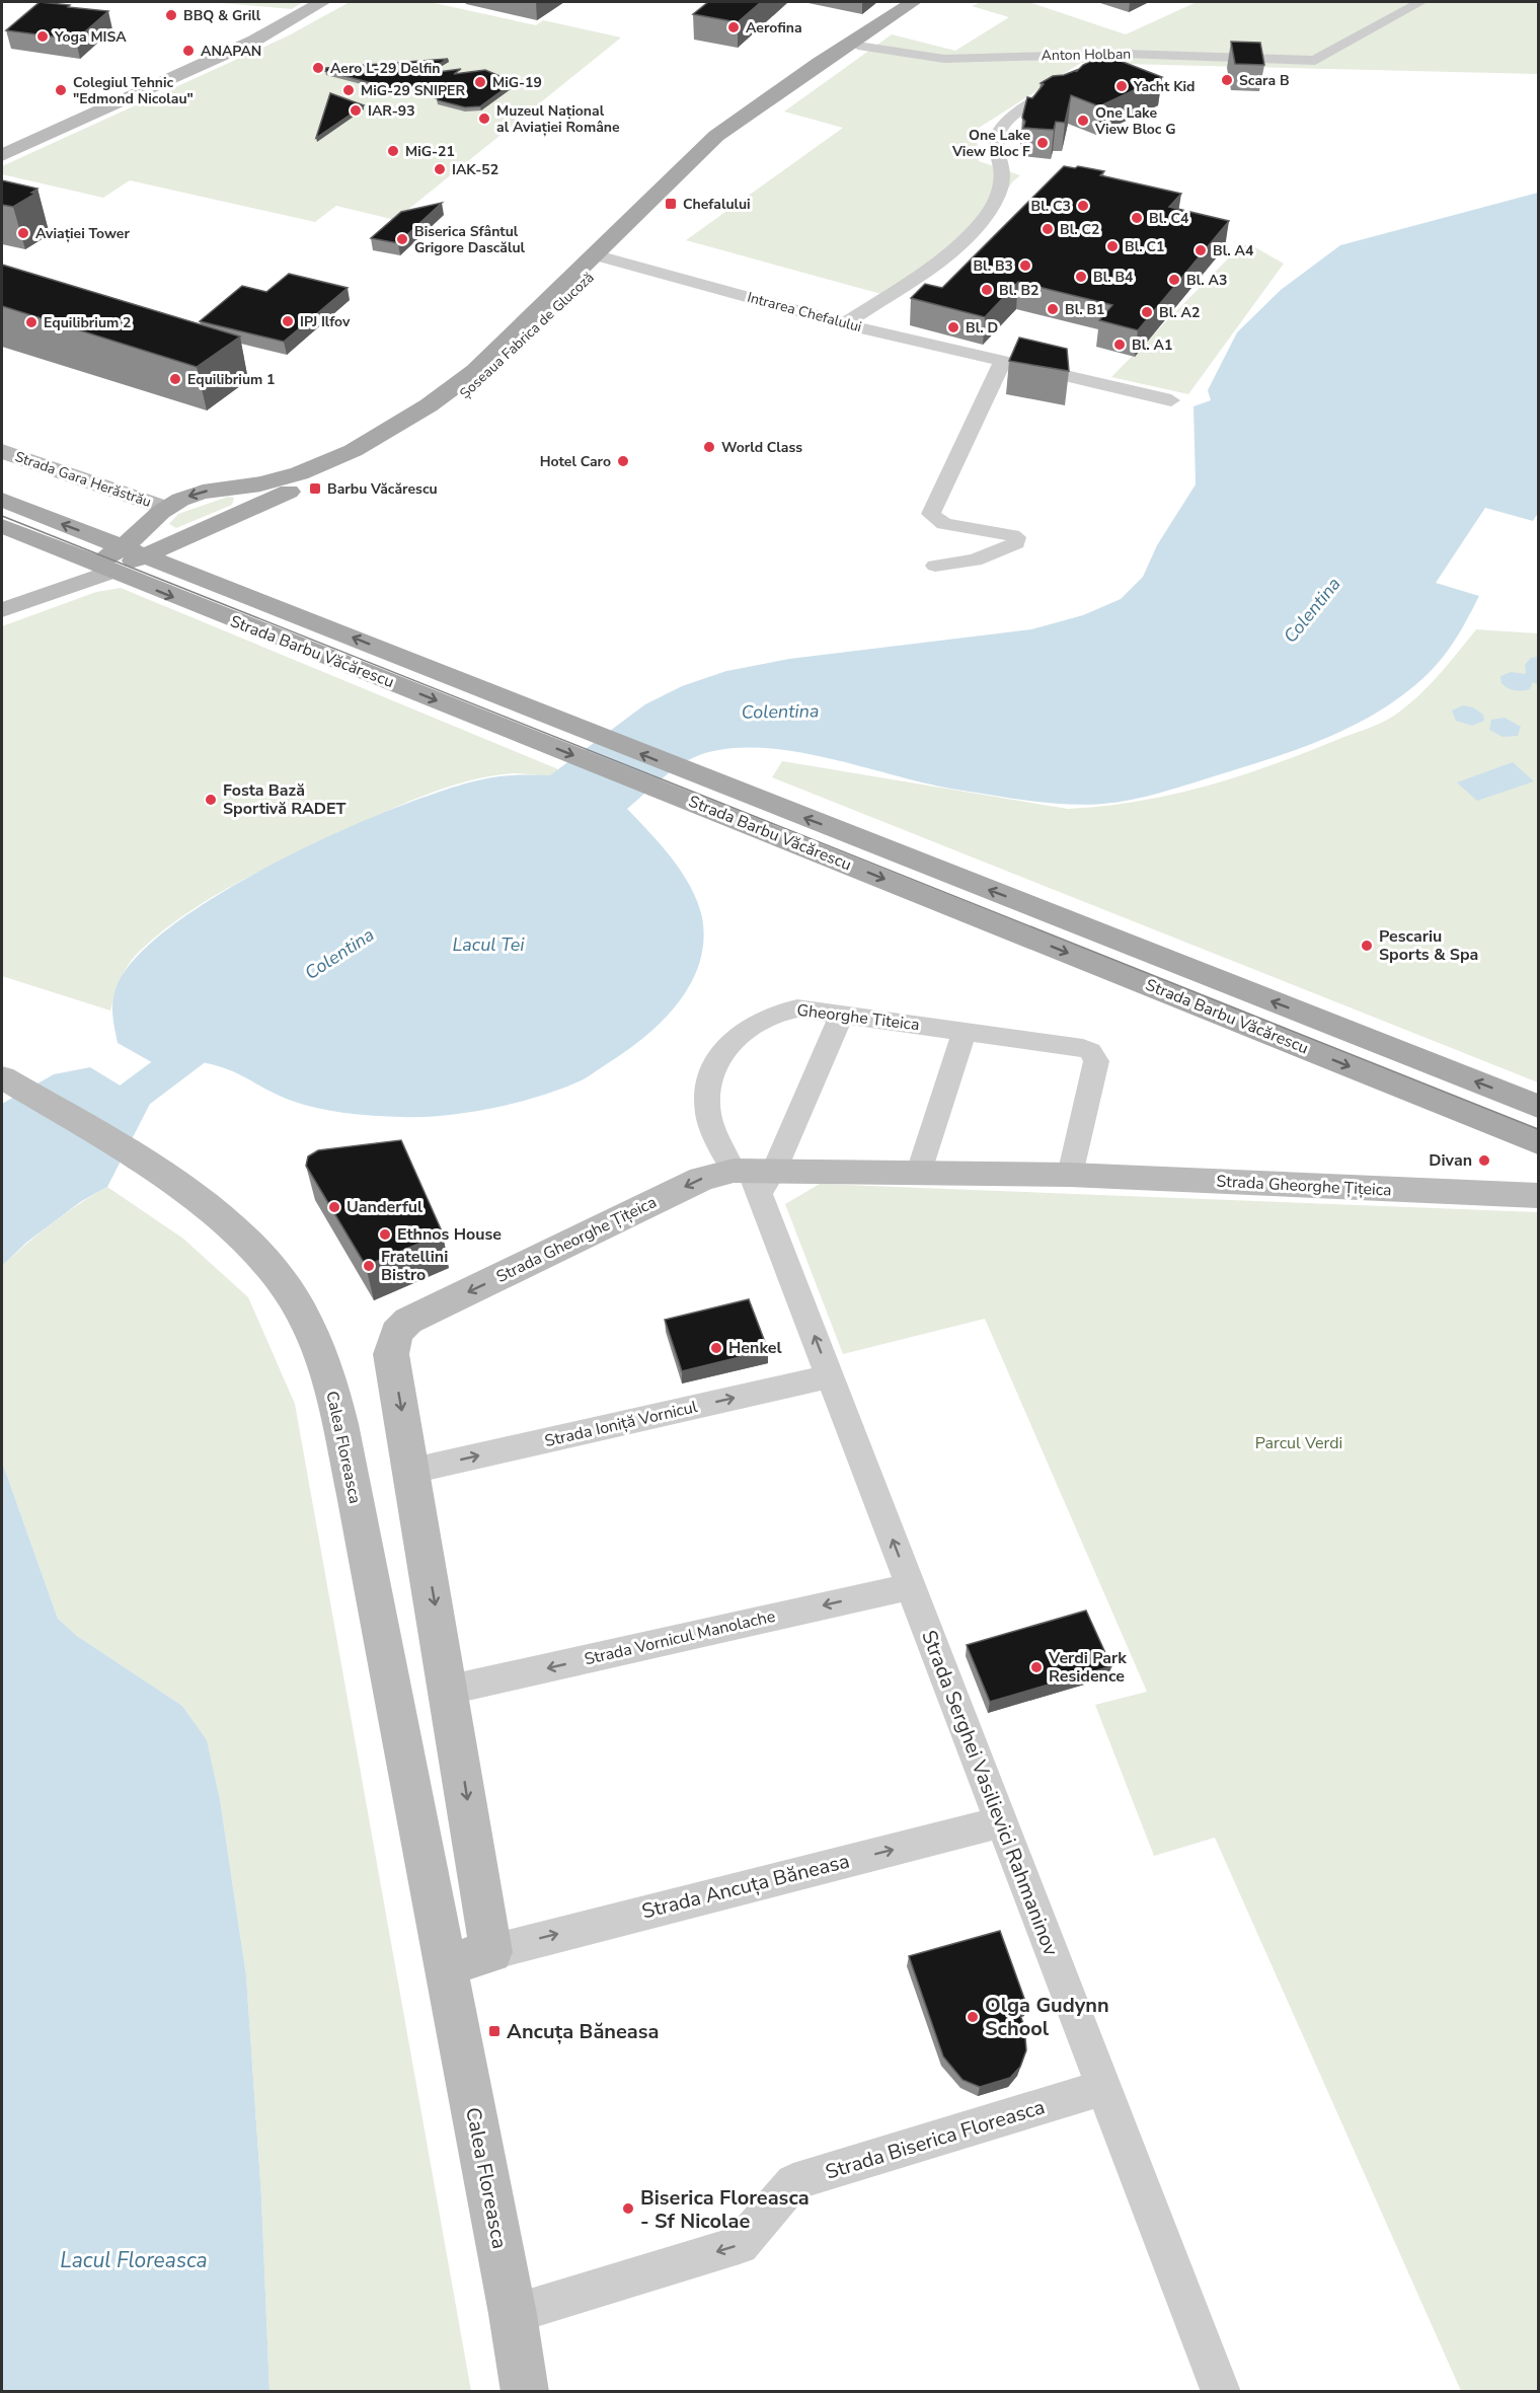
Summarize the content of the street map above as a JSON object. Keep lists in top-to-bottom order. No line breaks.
{"streets":{"main road":["Șoseaua Fabrica de Glucoză","Strada Barbu Văcărescu"],"street":["Anton Holban","Intrarea Chefalului","Strada Gara Herăstrău","Gheorghe Titeica","Strada Gheorghe Țițeica","Strada Ioniță Vornicul","Calea Floreasca","Strada Vornicul Manolache","Strada Serghei Vasilievici Rahmaninov","Strada Ancuța Băneasa","Strada Biserica Floreasca"]},"crossings":[["Anton Holban","Șoseaua Fabrica de Glucoză"],["Intrarea Chefalului","Șoseaua Fabrica de Glucoză"],["Șoseaua Fabrica de Glucoză","Strada Gara Herăstrău"],["Șoseaua Fabrica de Glucoză","Strada Barbu Văcărescu"],["Gheorghe Titeica","Strada Gheorghe Țițeica"],["Gheorghe Titeica","Strada Serghei Vasilievici Rahmaninov"],["Strada Gheorghe Țițeica","Strada Ioniță Vornicul"],["Strada Gheorghe Țițeica","Strada Serghei Vasilievici Rahmaninov"],["Strada Ioniță Vornicul","Strada Serghei Vasilievici Rahmaninov"],["Calea Floreasca","Strada Biserica Floreasca"],["Strada Vornicul Manolache","Strada Serghei Vasilievici Rahmaninov"],["Strada Serghei Vasilievici Rahmaninov","Strada Ancuța Băneasa"],["Strada Serghei Vasilievici Rahmaninov","Strada Biserica Floreasca"]],"one_way":["Strada Ioniță Vornicul","Strada Vornicul Manolache","Strada Ancuța Băneasa","Strada Biserica Floreasca"],"water":["Colentina","Lacul Tei","Lacul Floreasca"],"parks":["Parcul Verdi"],"places":{"other":["BBQ & Grill","Aerofina","Yoga MISA","ANAPAN","Aero L-29 Delfin","Scara B","MiG-19","Yacht Kid","Colegiul Tehnic \"Edmond Nicolau\"","MiG-29 SNIPER","IAR-93","Muzeul Național al Aviației Române","One Lake View Bloc G","One Lake View Bloc F","MiG-21","IAK-52","Bl. C3","Bl. C4","Bl. C2","Aviației Tower","Biserica Sfântul Grigore Dascălul","Bl. C1","Bl. A4","Bl. B3","Bl. B4","Bl. A3","Bl. B2","Bl. B1","Bl. A2","IPJ Ilfov","Equilibrium 2","Bl. D","Bl. A1","Equilibrium 1","World Class","Hotel Caro","Fosta Bază Sportivă RADET","Pescariu Sports & Spa","Divan","Uanderful","Ethnos House","Fratellini Bistro","Henkel","Verdi Park Residence","Olga Gudynn School","Biserica Floreasca - Sf Nicolae"],"transit":["Chefalului","Barbu Văcărescu","Ancuța Băneasa"]}}
